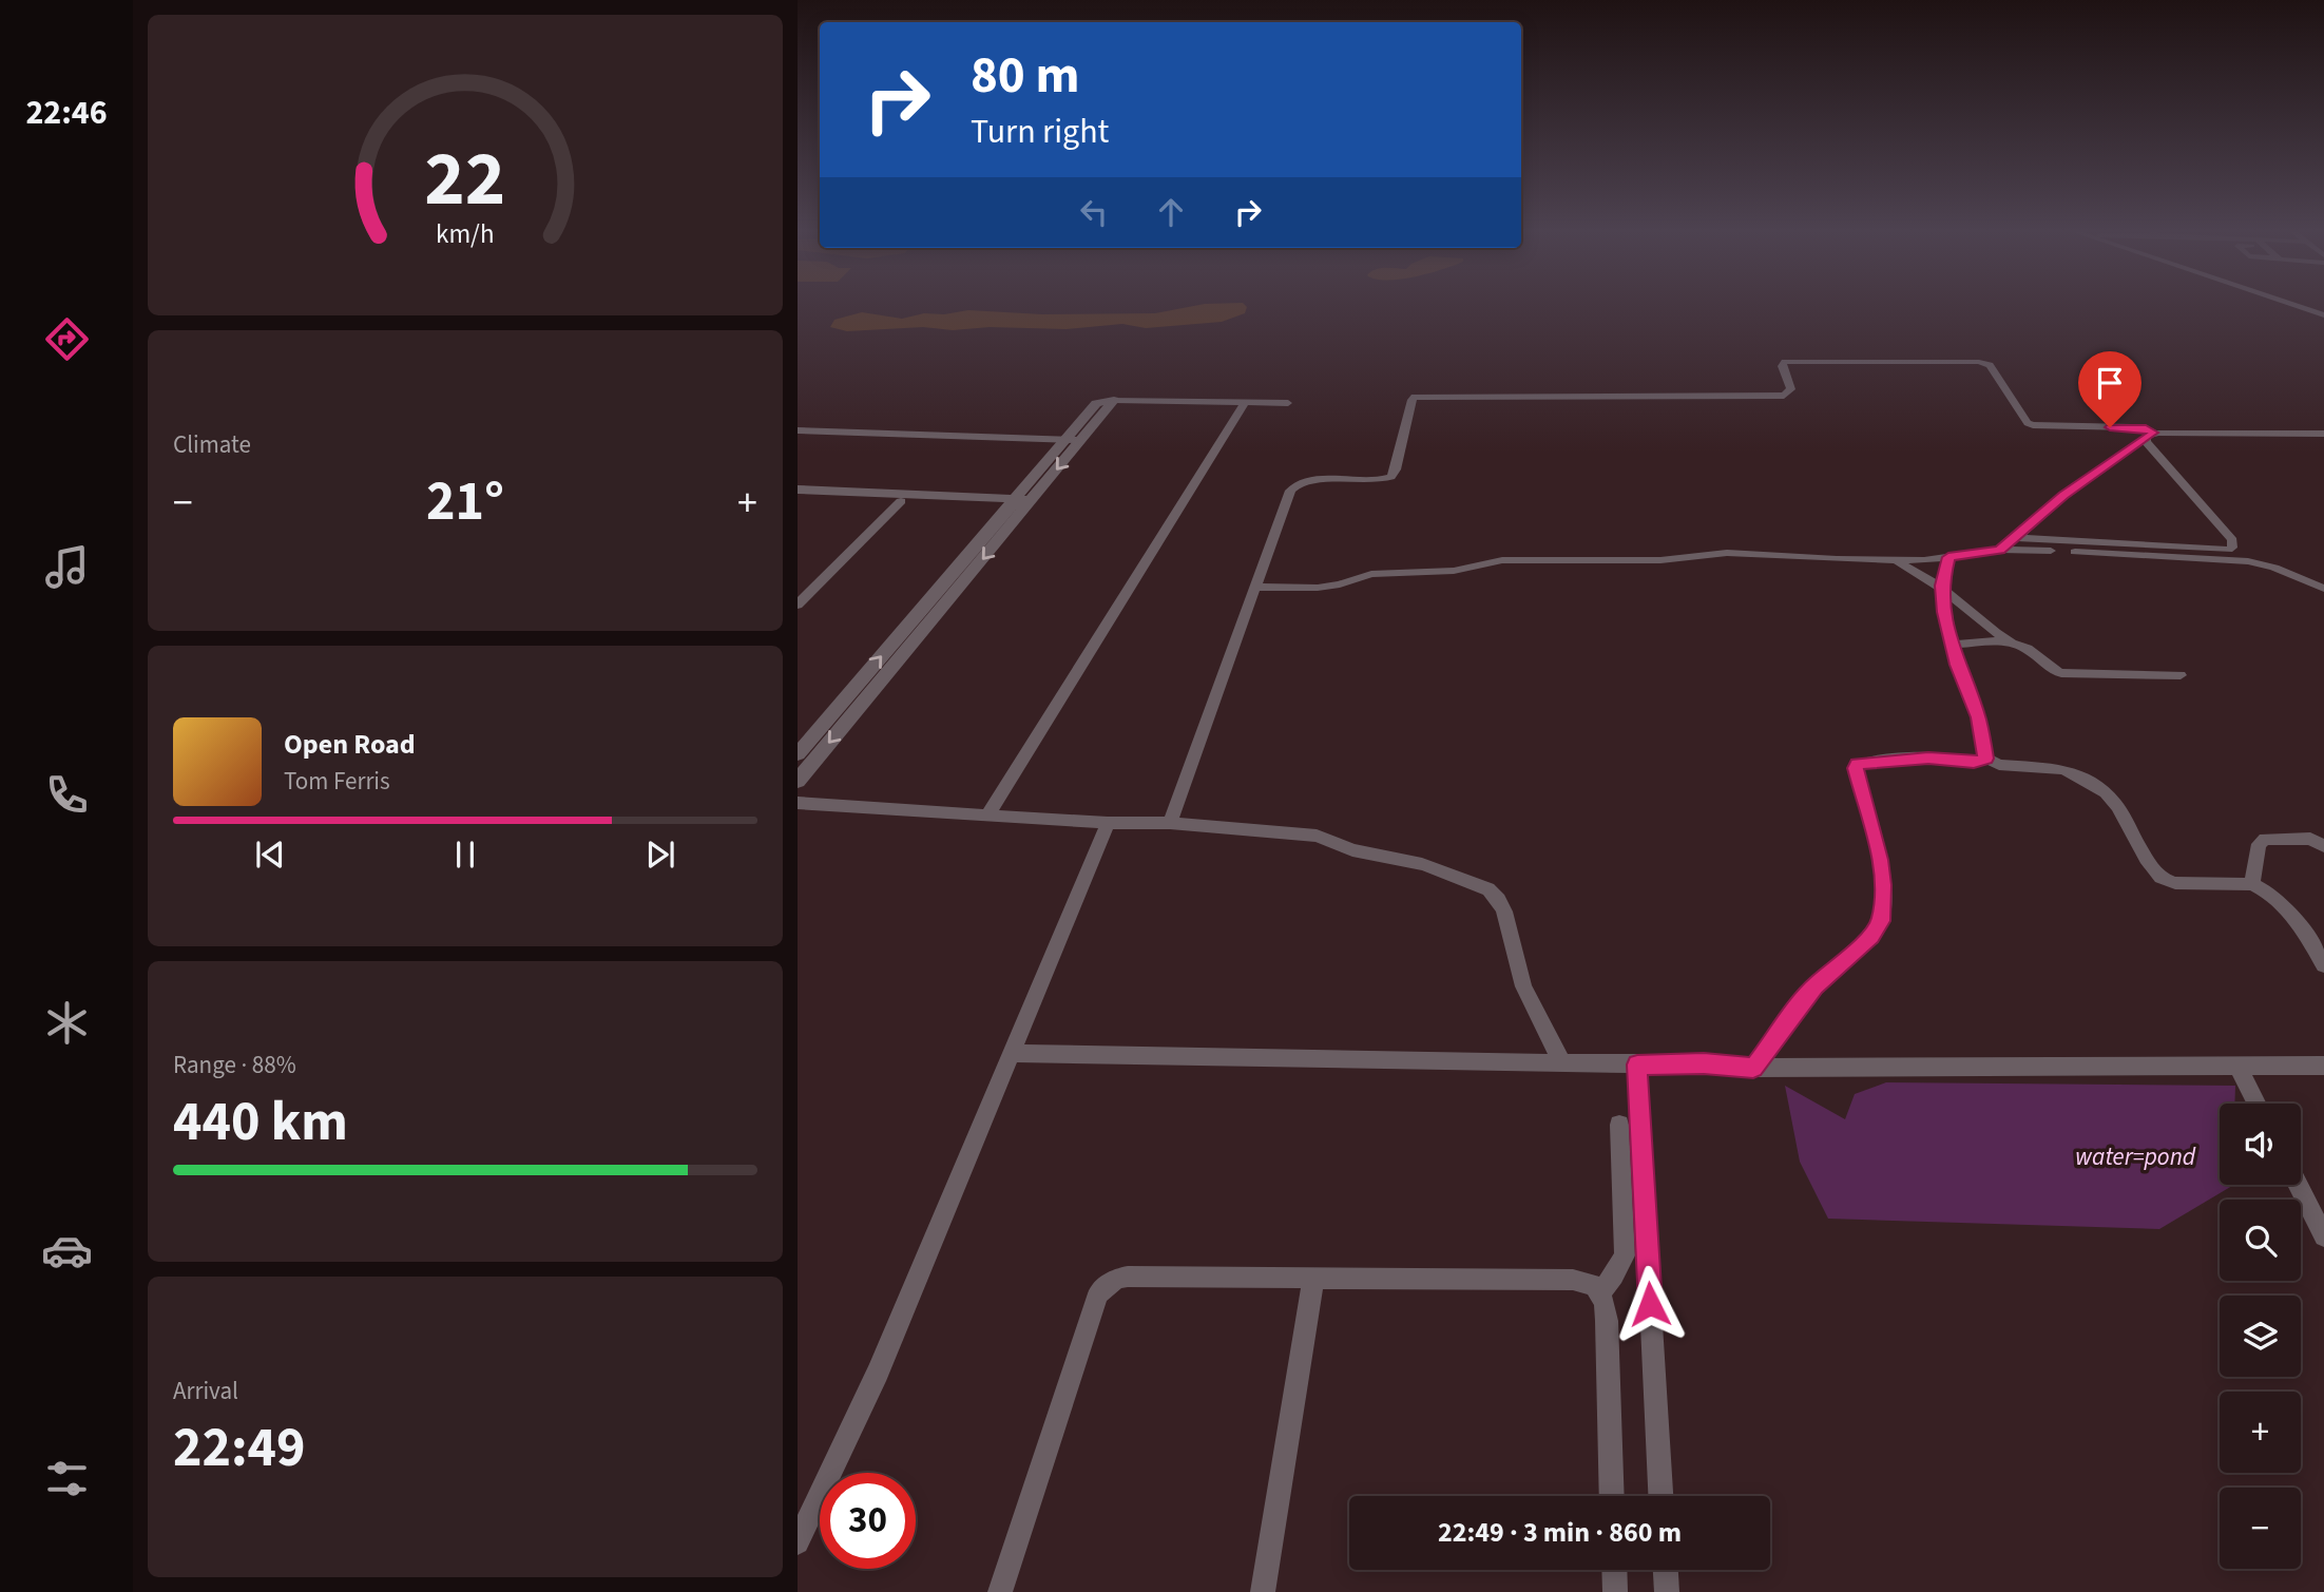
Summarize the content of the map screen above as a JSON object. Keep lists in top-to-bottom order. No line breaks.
{"water":["water=pond"],"page":{"tabs":"22:46","turn":["80 m","Turn right"],"tile":["Climate",["Range · 88%","440 km"],["Arrival","22:49"]],"heat":["−","21°","+"],"song":["Open Road","Tom Ferris"],"map_buttons":["+","−"],"limit":"30","trip":"22:49 · 3 min · 860 m","gauge":["22","km/h"]}}
